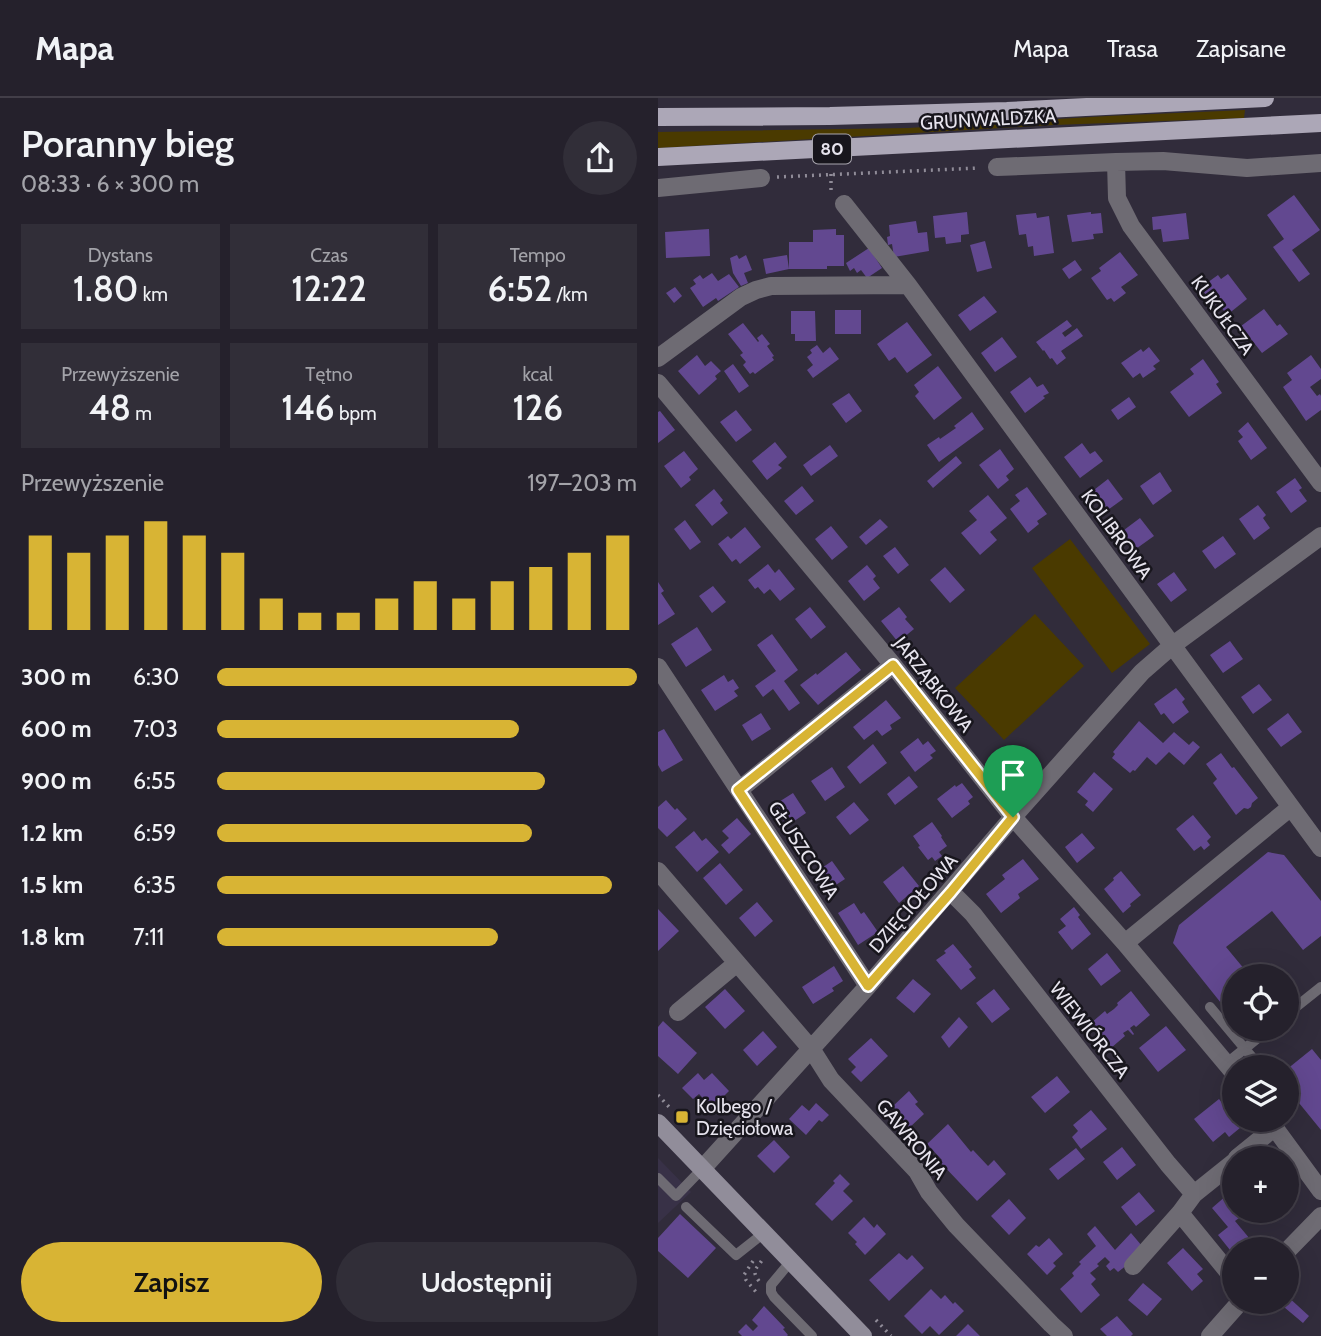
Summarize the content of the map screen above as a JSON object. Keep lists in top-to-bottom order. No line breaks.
{"streets":{"main road":["GRUNWALDZKA","80"],"street":["KUKUŁCZA","KOLIBROWA","JARZĄBKOWA","GŁUSZCOWA","DZIĘCIOŁOWA","WIEWIÓRCZA","GAWRONIA"]},"crossings":[["KOLIBROWA","DZIĘCIOŁOWA"],["JARZĄBKOWA","DZIĘCIOŁOWA"],["GŁUSZCOWA","DZIĘCIOŁOWA"],["DZIĘCIOŁOWA","WIEWIÓRCZA"],["DZIĘCIOŁOWA","GAWRONIA"]],"places":{"transit":["Kolbego / Dzięciołowa"]},"page":{"header":"Mapa","nav":["Mapa","Trasa","Zapisane"],"heading":["Poranny bieg","08:33 · 6 × 300 m"],"stats":[["Dystans","1.80 km"],["Czas","12:22"],["Tempo","6:52 /km"],["Przewyższenie","48 m"],["Tętno","146 bpm"],["kcal","126"]],"chart":["Przewyższenie","197–203 m"],"list":[{"name":"300 m","note":"6:30"},{"name":"600 m","note":"7:03"},{"name":"900 m","note":"6:55"},{"name":"1.2 km","note":"6:59"},{"name":"1.5 km","note":"6:35"},{"name":"1.8 km","note":"7:11"}],"map_buttons":["+","−"],"buttons":["Zapisz","Udostępnij"]}}
